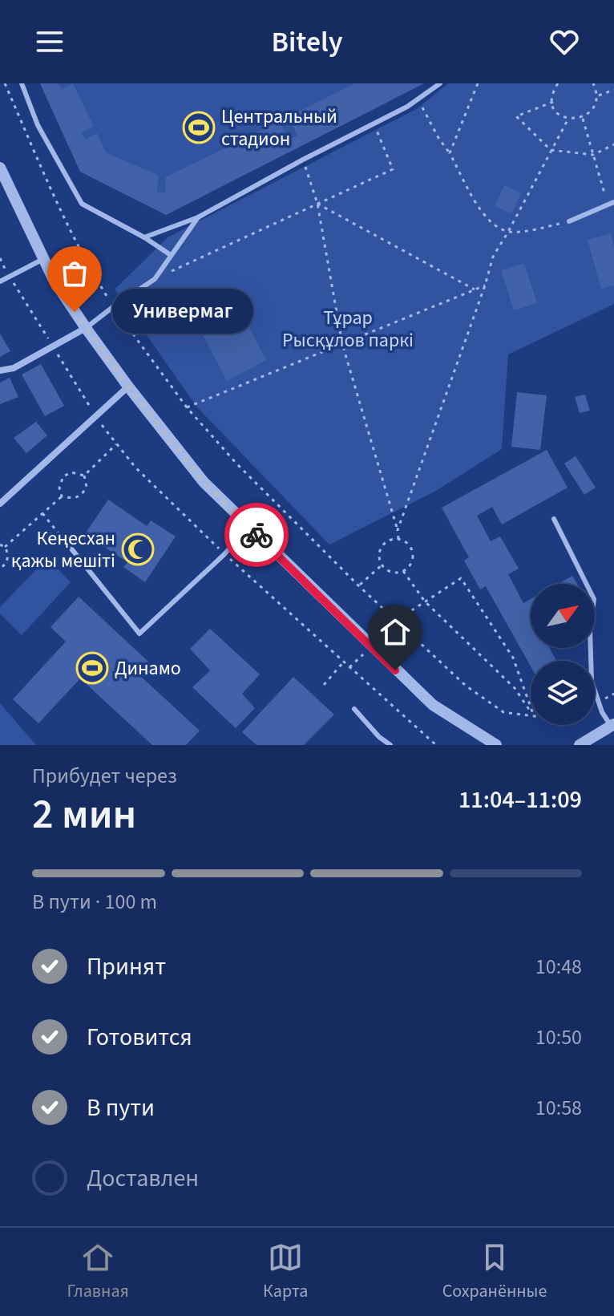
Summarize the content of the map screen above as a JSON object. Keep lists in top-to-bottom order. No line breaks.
{"parks":["Тұрар Рысқұлов паркі"],"places":{"sports":["Центральный стадион","Динамо"],"other":["Универмаг"],"mosque":["Кеңесхан қажы мешіті"]},"north":"top right","page":{"header":"Bitely","bubble":"Универмаг","heading":["2 мин","Прибудет через","11:04–11:09"],"bar":"В пути · 100 m","list":[["Принят","10:48"],["Готовится","10:50"],["В пути","10:58"],"Доставлен"],"tabs":["Главная","Карта","Сохранённые"]}}
